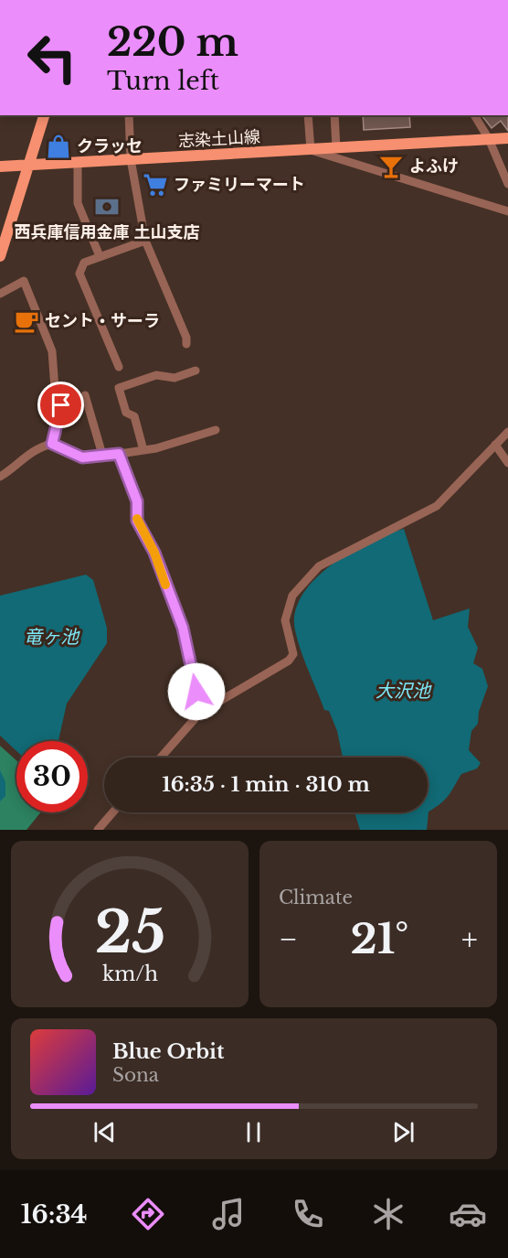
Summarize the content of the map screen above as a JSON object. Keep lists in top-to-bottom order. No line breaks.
{"streets":{"main road":["志染土山線"]},"water":["竜ヶ池","大沢池"],"places":{"shop":["クラッセ"],"bar":["よふけ"],"supermarket":["ファミリーマート"],"bank":["西兵庫信用金庫 土山支店"],"cafe":["セント・サーラ"]},"page":{"turn":["220 m","Turn left"],"limit":"30","trip":"16:35 · 1 min · 310 m","tile":"Climate","heat":["−","21°","+"],"song":["Blue Orbit","Sona"],"tabs":"16:34","gauge":["25","km/h"]}}
